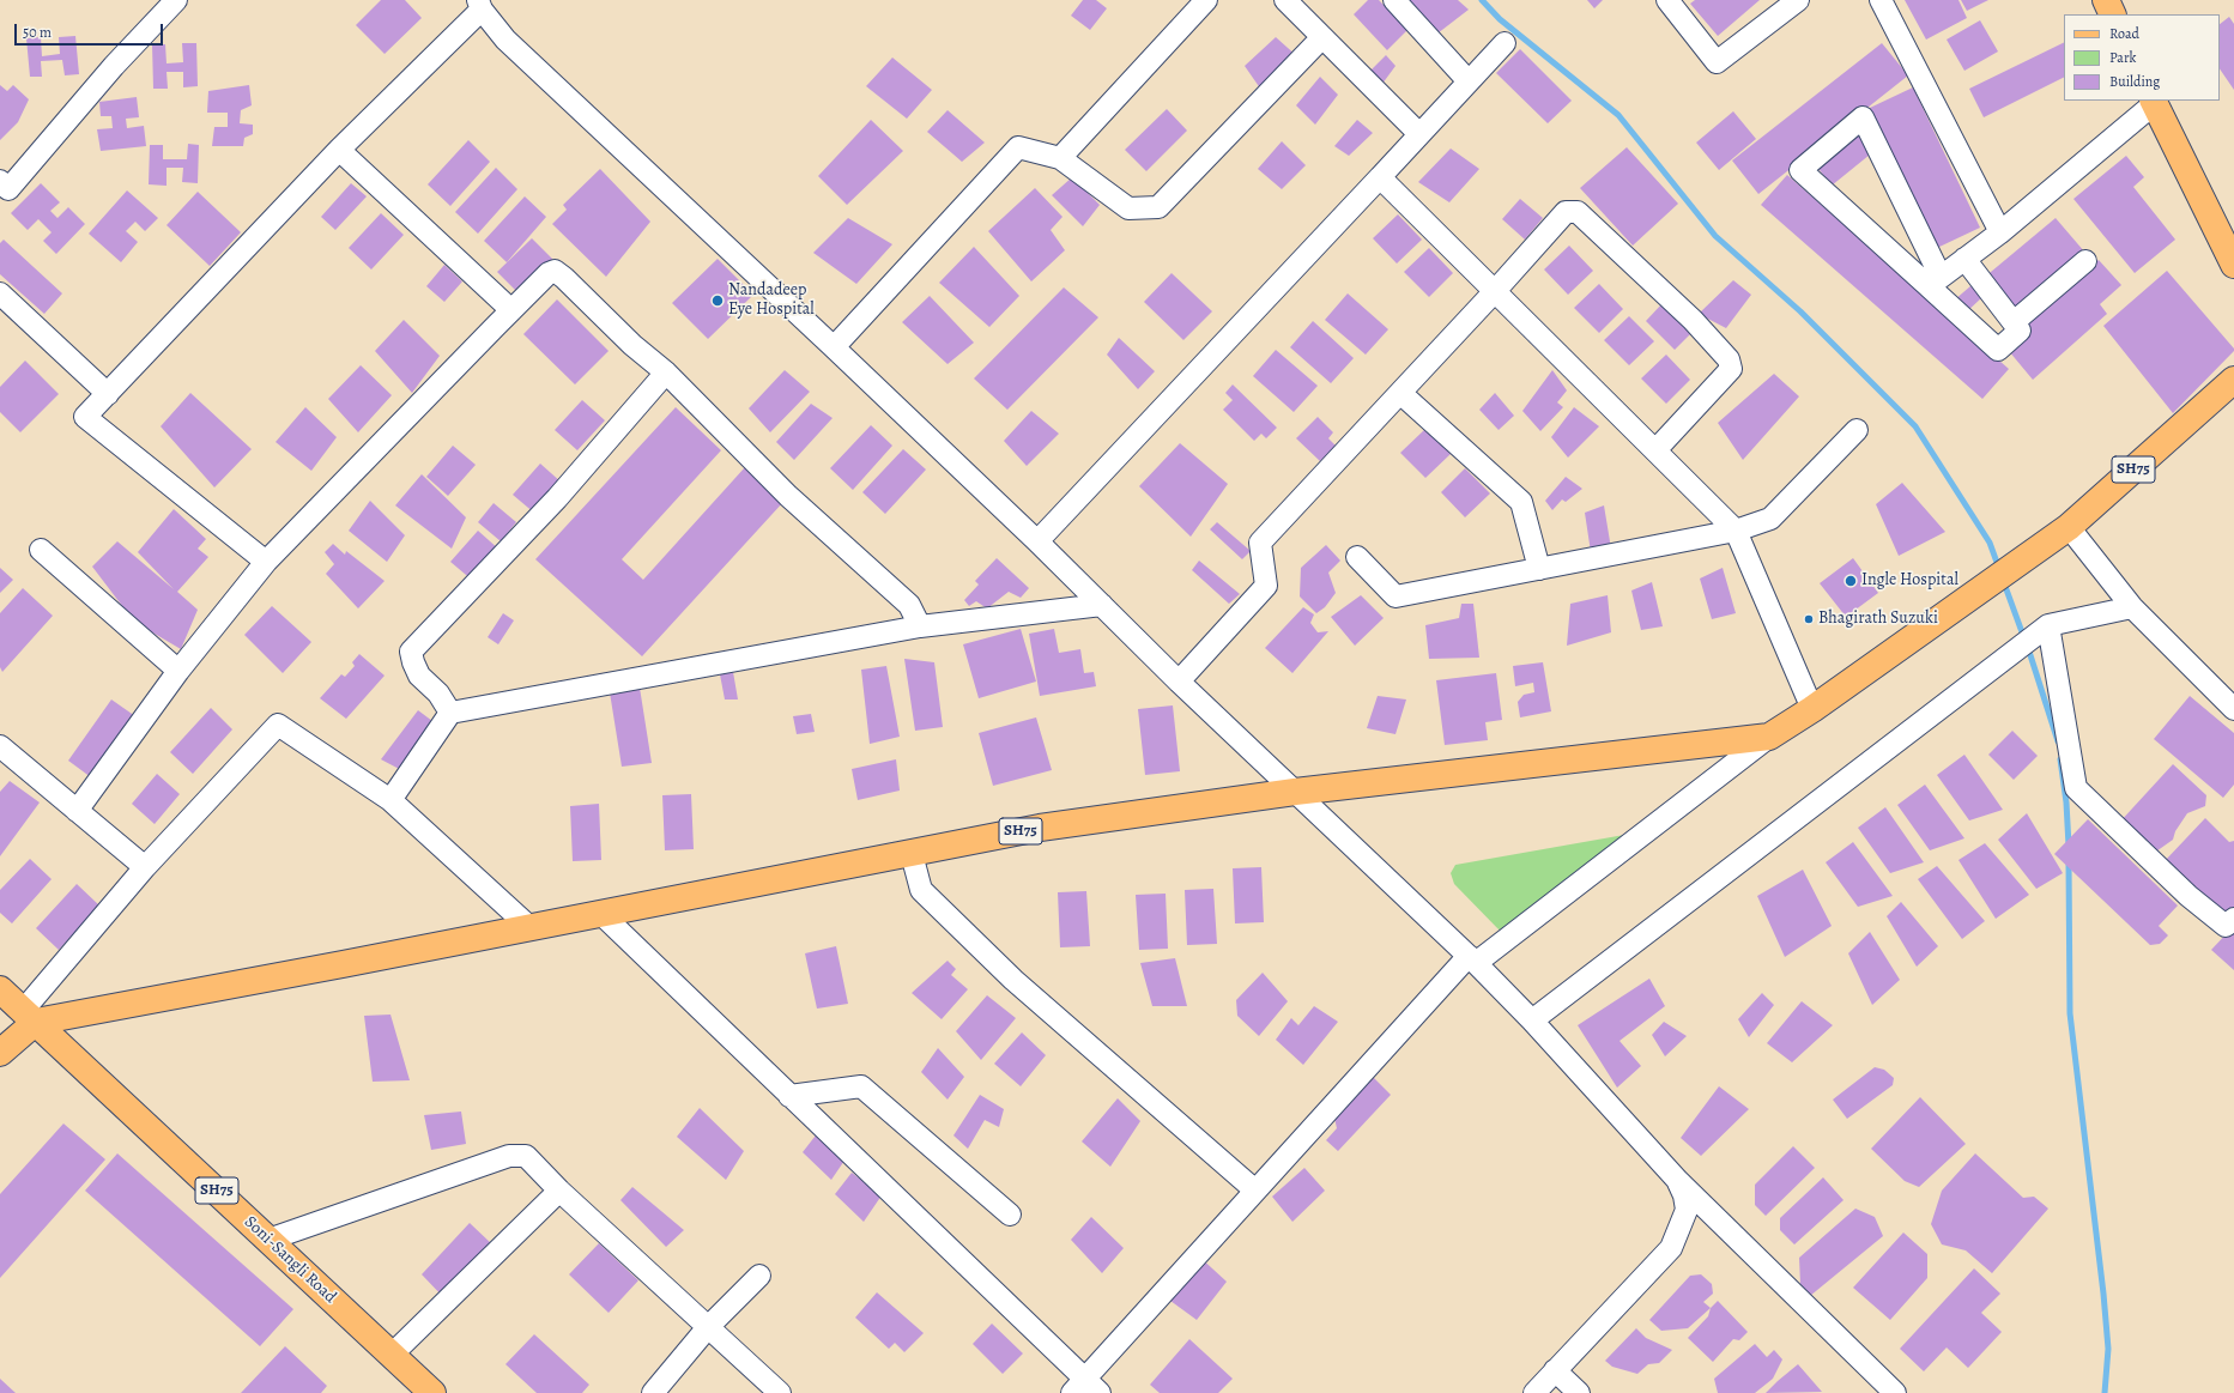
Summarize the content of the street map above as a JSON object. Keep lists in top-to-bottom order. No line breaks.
{"streets":{"main road":["SH75","Soni-Sangli Road"]},"crossings":[["SH75","Soni-Sangli Road"]],"places":["Nandadeep Eye Hospital","Ingle Hospital","Bhagirath Suzuki"],"legend":["Road","Park","Building"],"scale_bar":"50 m"}
